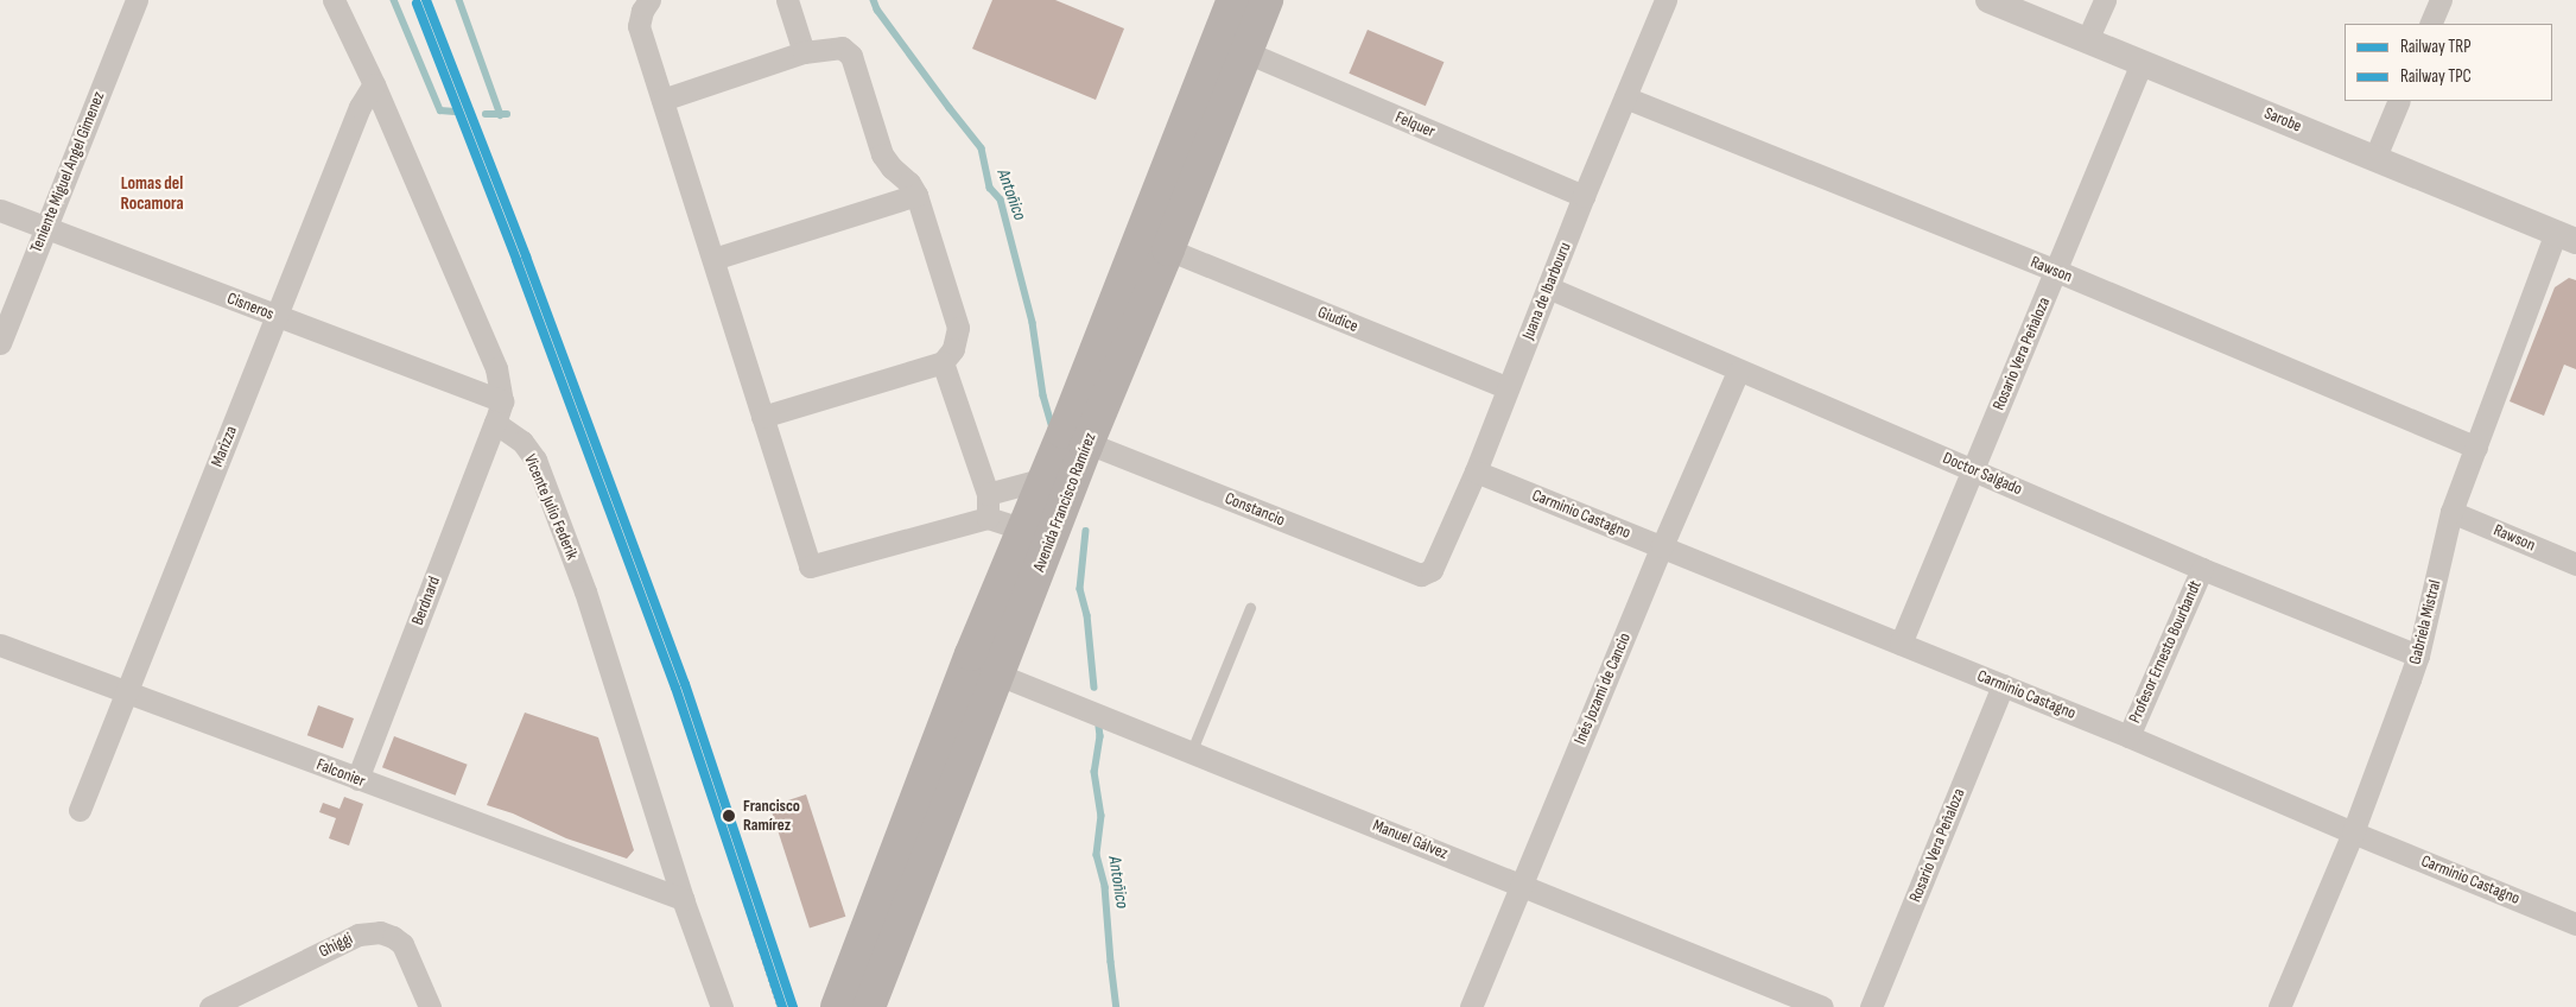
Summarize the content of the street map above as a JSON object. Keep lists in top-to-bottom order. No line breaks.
{"streets":{"main road":["Avenida Francisco Ramírez"],"street":["Sarobe","Felquer","Teniente Miguel Angel Gimenez","Rawson","Juana de Ibarbouru","Cisneros","Giudice","Rosario Vera Peñaloza","Marizza","Doctor Salgado","Vicente Julio Federik","Constancio","Carminio Castagno","Berdnard","Gabriela Mistral","Profesor Ernesto Bourbandt","Inés Jozami de Cancio","Falconier","Manuel Gálvez","Ghiggi"]},"crossings":[["Sarobe","Rosario Vera Peñaloza"],["Sarobe","Gabriela Mistral"],["Felquer","Juana de Ibarbouru"],["Felquer","Avenida Francisco Ramírez"],["Teniente Miguel Angel Gimenez","Cisneros"],["Rawson","Juana de Ibarbouru"],["Rawson","Rosario Vera Peñaloza"],["Rawson","Gabriela Mistral"],["Juana de Ibarbouru","Giudice"],["Juana de Ibarbouru","Doctor Salgado"],["Juana de Ibarbouru","Constancio"],["Juana de Ibarbouru","Carminio Castagno"],["Cisneros","Marizza"],["Giudice","Avenida Francisco Ramírez"],["Rosario Vera Peñaloza","Doctor Salgado"],["Rosario Vera Peñaloza","Carminio Castagno"],["Marizza","Falconier"],["Doctor Salgado","Gabriela Mistral"],["Doctor Salgado","Profesor Ernesto Bourbandt"],["Doctor Salgado","Inés Jozami de Cancio"],["Avenida Francisco Ramírez","Constancio"],["Avenida Francisco Ramírez","Manuel Gálvez"],["Vicente Julio Federik","Berdnard"],["Vicente Julio Federik","Falconier"],["Carminio Castagno","Gabriela Mistral"],["Carminio Castagno","Profesor Ernesto Bourbandt"],["Carminio Castagno","Inés Jozami de Cancio"],["Berdnard","Falconier"],["Inés Jozami de Cancio","Manuel Gálvez"]],"districts":["Lomas del Rocamora"],"water":["Antoñico"],"places":["Francisco Ramírez"],"lines":["rail line TRP","rail line TPC"],"legend":["Railway TRP","Railway TPC"]}
